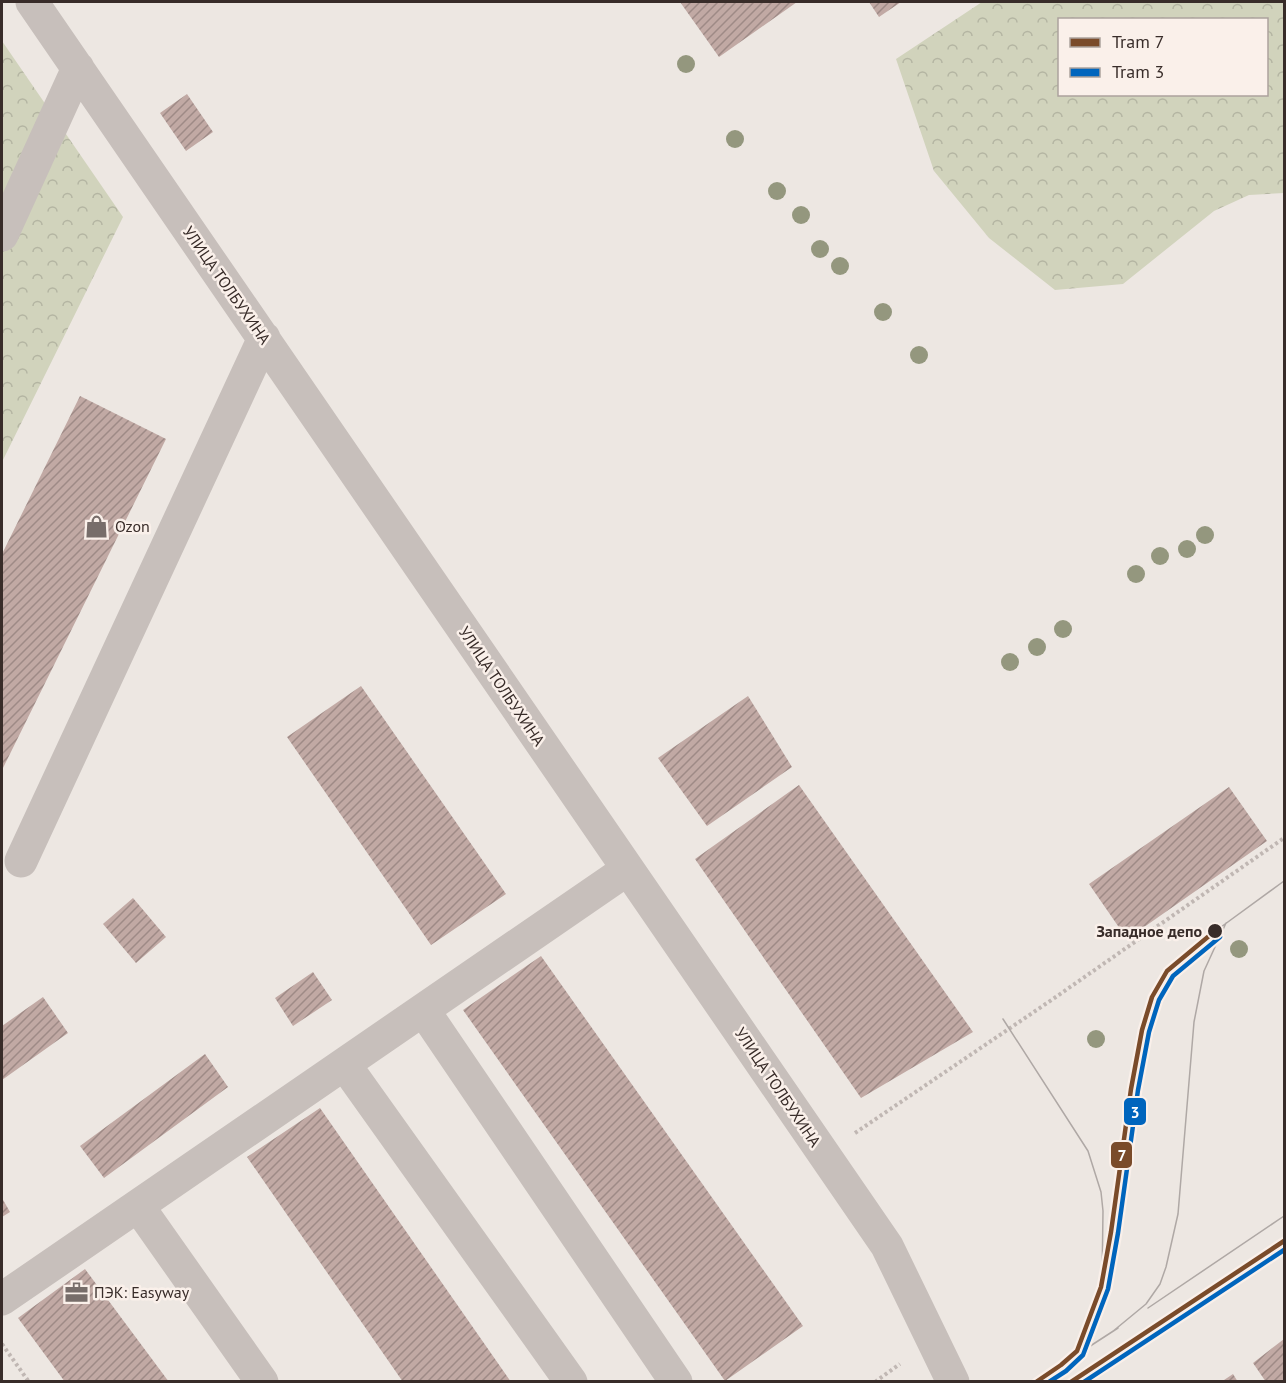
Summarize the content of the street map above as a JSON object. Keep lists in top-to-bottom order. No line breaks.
{"streets":{"street":["УЛИЦА ТОЛБУХИНА"]},"places":{"shop":["Ozon"],"other":["Западное депо"],"office":["ПЭК: Easyway"]},"lines":["tram line 7","tram line 3"],"legend":["Tram 7","Tram 3"]}
